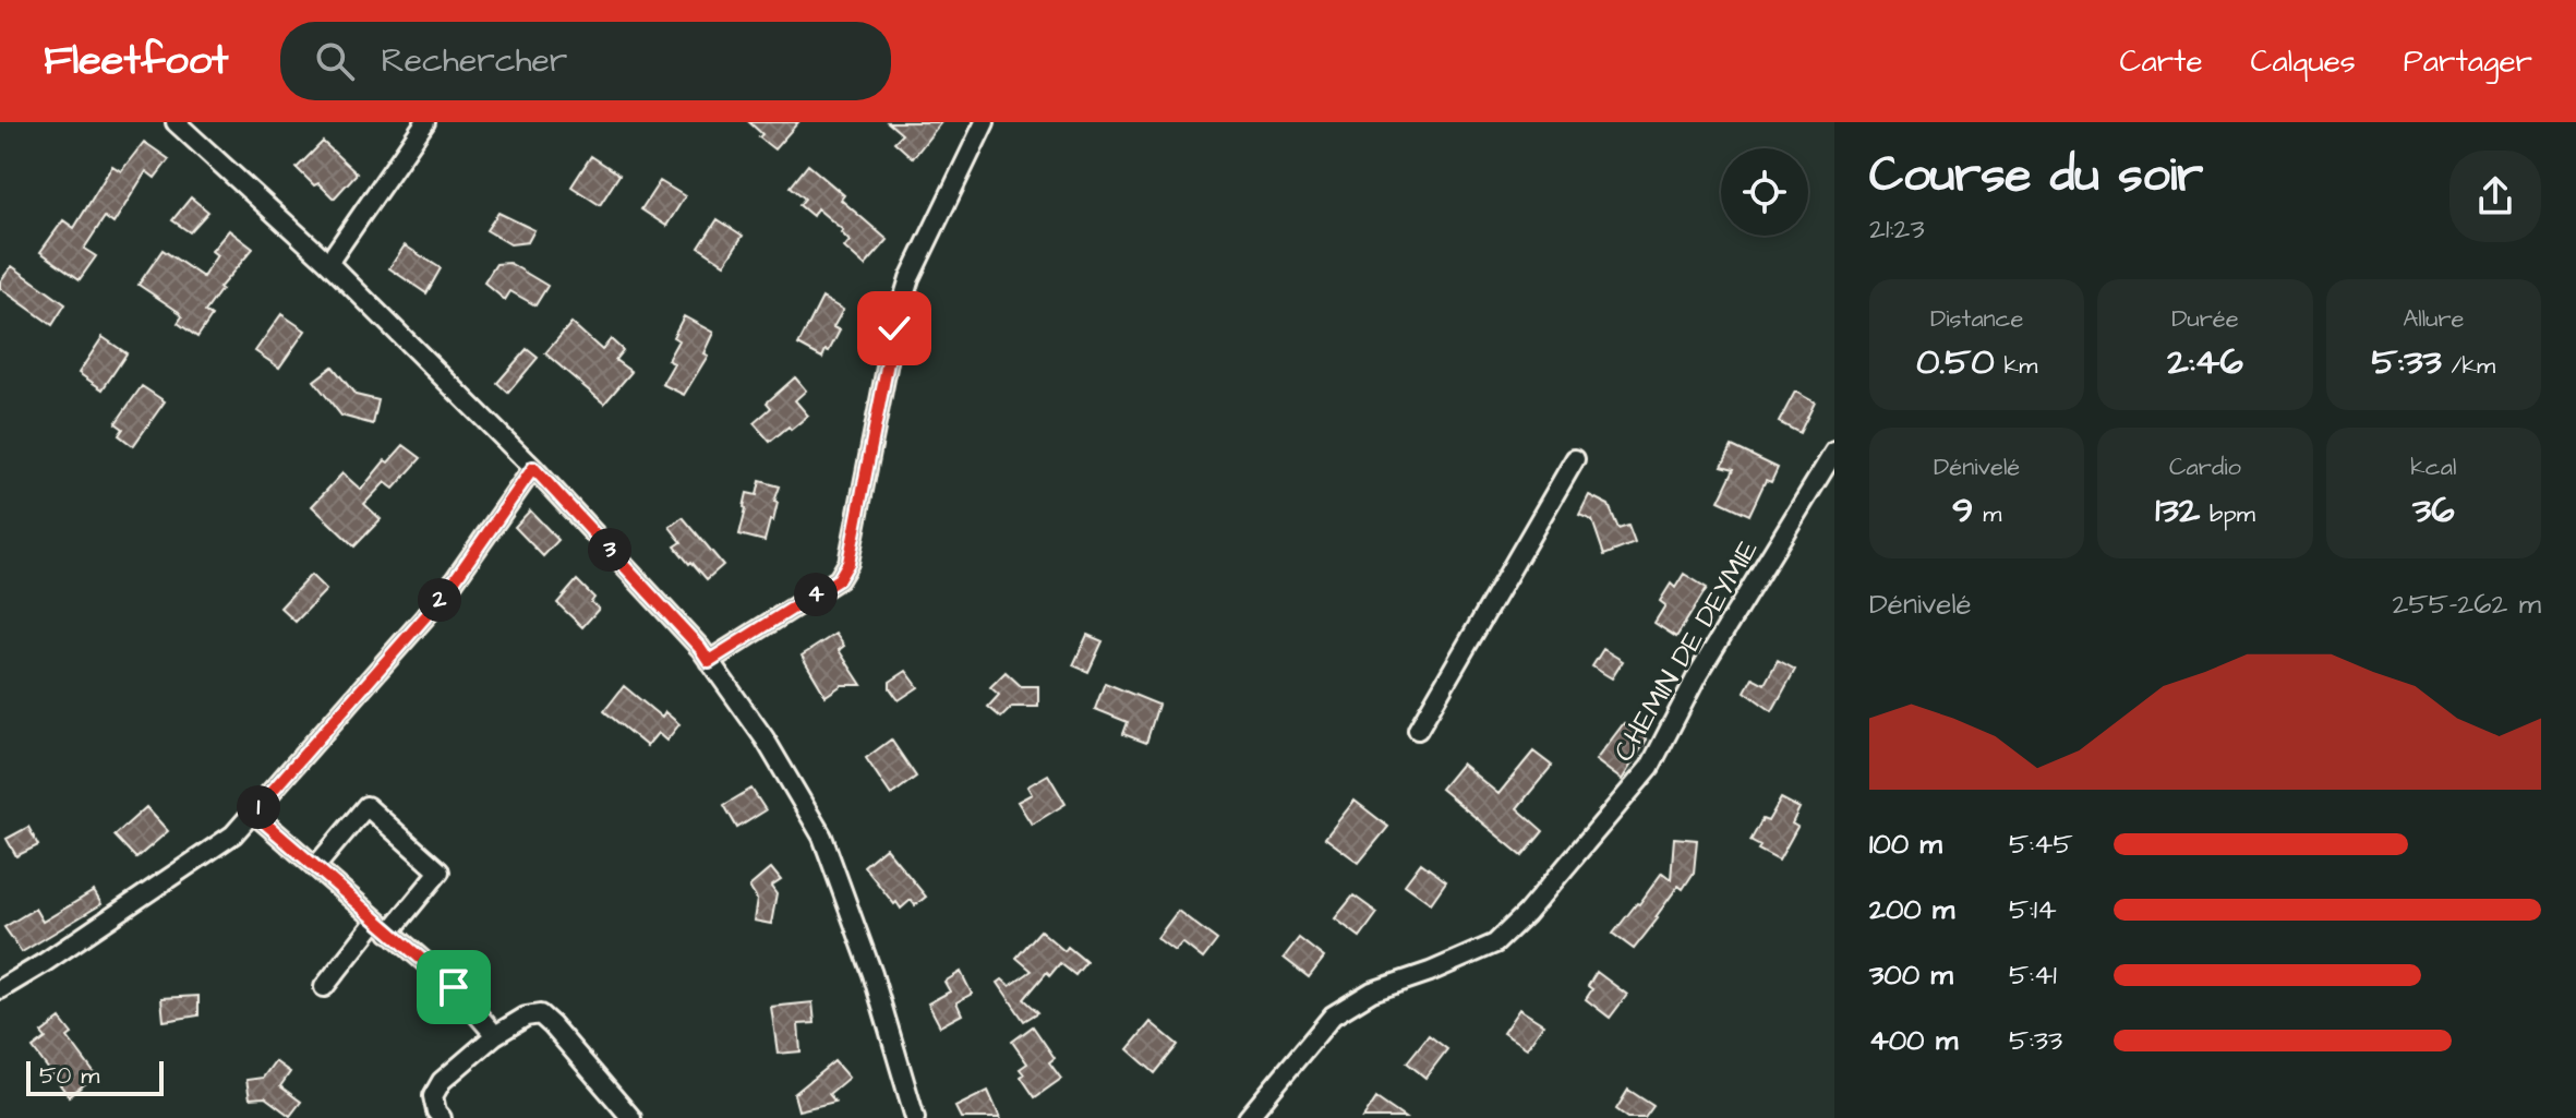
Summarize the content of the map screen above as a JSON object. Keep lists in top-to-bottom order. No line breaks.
{"streets":{"street":["CHEMIN DE DEYMIE"]},"scale_bar":"50 m","page":{"header":"Fleetfoot","search":"Rechercher","nav":["Carte","Calques","Partager"],"heading":["Course du soir","21:23"],"stats":[["Distance","0.50 km"],["Durée","2:46"],["Allure","5:33 /km"],["Dénivelé","9 m"],["Cardio","132 bpm"],["kcal","36"]],"pins":["3","4","2","1"],"chart":["Dénivelé","255–262 m"],"list":[{"name":"100 m","note":"5:45"},{"name":"200 m","note":"5:14"},{"name":"300 m","note":"5:41"},{"name":"400 m","note":"5:33"}],"scale":"50 m"}}
